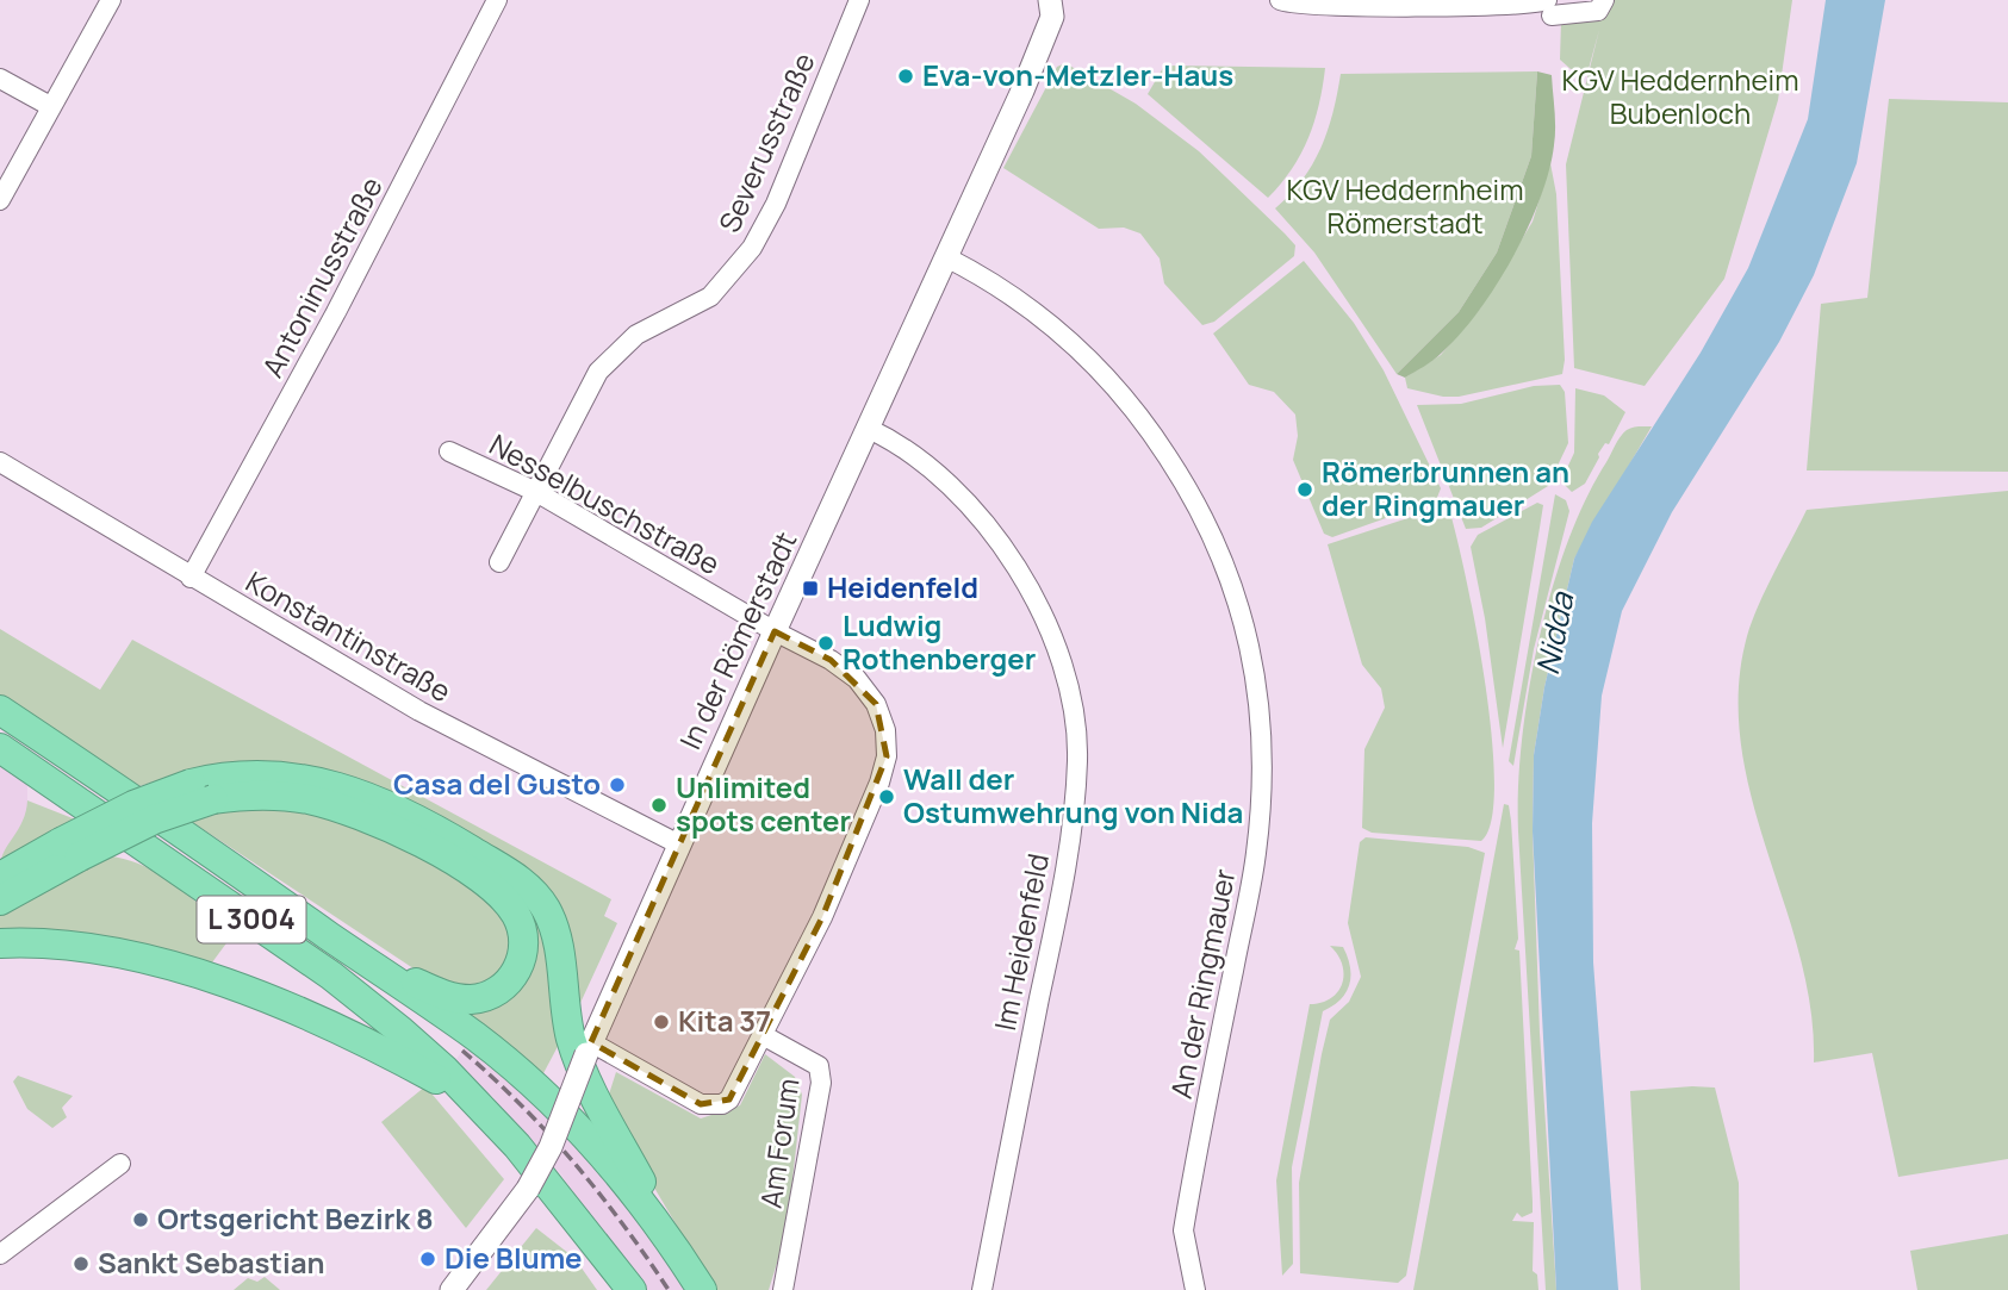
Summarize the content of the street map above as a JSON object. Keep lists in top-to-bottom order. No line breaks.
{"streets":{"highway":["L 3004"],"street":["Severusstraße","Antoninusstraße","Nesselbuschstraße","Konstantinstraße","In der Römerstadt","Im Heidenfeld","An der Ringmauer","Am Forum"]},"crossings":[["Severusstraße","Nesselbuschstraße"],["Antoninusstraße","Konstantinstraße"],["Nesselbuschstraße","In der Römerstadt"],["Nesselbuschstraße","Am Forum"],["Konstantinstraße","In der Römerstadt"],["In der Römerstadt","Im Heidenfeld"],["In der Römerstadt","An der Ringmauer"],["In der Römerstadt","Am Forum"]],"water":["Nidda"],"parks":["KGV Heddernheim Bubenloch","KGV Heddernheim Römerstadt"],"places":{"other":["Eva-von-Metzler-Haus","Römerbrunnen an der Ringmauer","Ludwig Rothenberger","Casa del Gusto","Wall der Ostumwehrung von Nida","Unlimited spots center","Kita 37","Ortsgericht Bezirk 8","Die Blume","Sankt Sebastian"],"transit":["Heidenfeld"]}}
